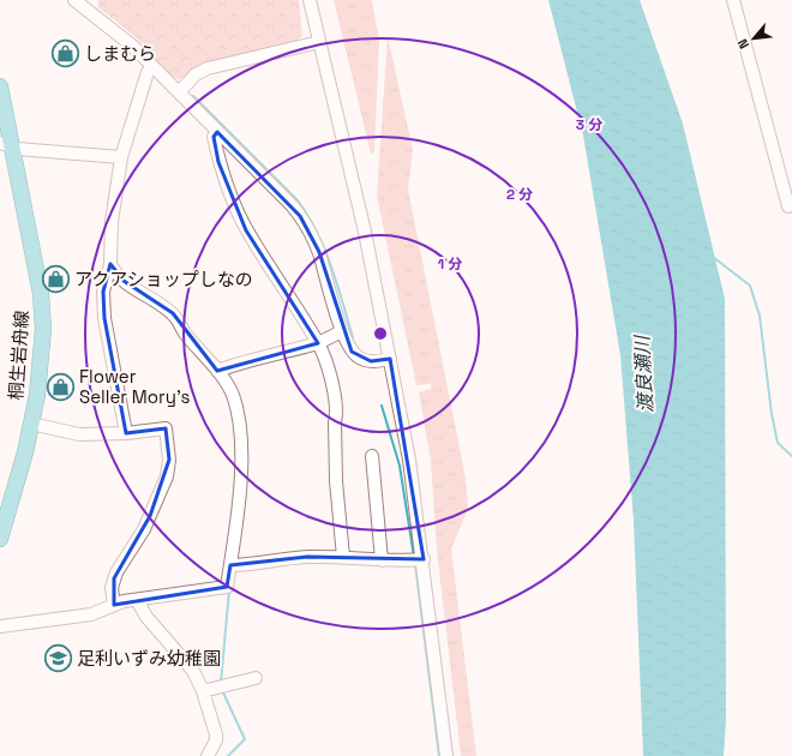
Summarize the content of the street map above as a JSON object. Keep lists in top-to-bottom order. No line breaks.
{"streets":{"main road":["桐生岩舟線"]},"water":["渡良瀬川"],"places":{"shop":["しまむら","アクアショップしなの","Flower Seller Mory's"],"school or university":["足利いずみ幼稚園"]},"north":"bottom left","rings":["3 分","2 分","1 分"]}
